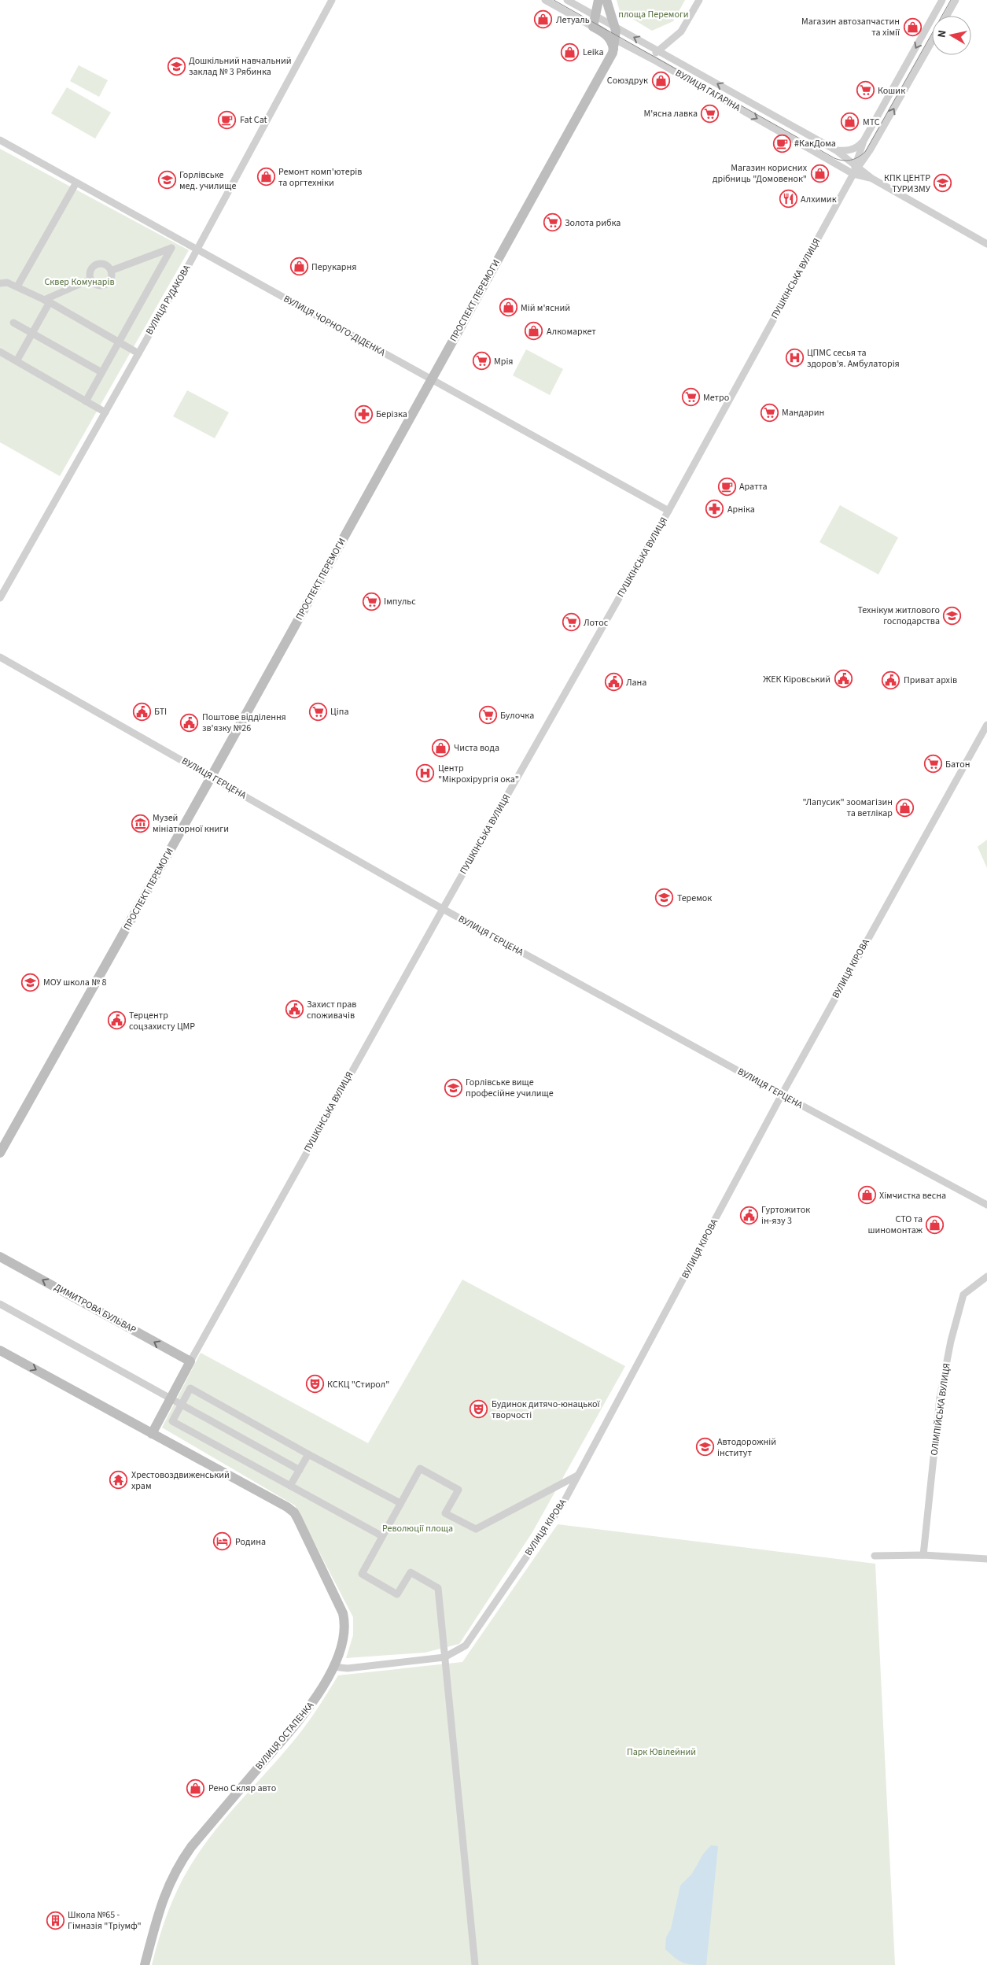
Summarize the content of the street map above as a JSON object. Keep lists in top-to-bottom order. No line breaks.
{"streets":{"main road":["ВУЛИЦЯ ГАГАРІНА","ПУШКІНСЬКА ВУЛИЦЯ","ПРОСПЕКТ ПЕРЕМОГИ","ДИМИТРОВА БУЛЬВАР","ВУЛИЦЯ ОСТАПЕНКА"],"street":["ВУЛИЦЯ РУДАКОВА","ВУЛИЦЯ ЧОРНОГО-ДІДЕНКА","ВУЛИЦЯ ГЕРЦЕНА","ВУЛИЦЯ КІРОВА","ОЛІМПІЙСЬКА ВУЛИЦЯ"]},"crossings":[["ВУЛИЦЯ ГАГАРІНА","ПУШКІНСЬКА ВУЛИЦЯ"],["ВУЛИЦЯ ГАГАРІНА","ПРОСПЕКТ ПЕРЕМОГИ"],["ПУШКІНСЬКА ВУЛИЦЯ","ВУЛИЦЯ ЧОРНОГО-ДІДЕНКА"],["ПУШКІНСЬКА ВУЛИЦЯ","ВУЛИЦЯ ГЕРЦЕНА"],["ПУШКІНСЬКА ВУЛИЦЯ","ДИМИТРОВА БУЛЬВАР"],["ПУШКІНСЬКА ВУЛИЦЯ","ВУЛИЦЯ ОСТАПЕНКА"],["ВУЛИЦЯ РУДАКОВА","ВУЛИЦЯ ЧОРНОГО-ДІДЕНКА"],["ПРОСПЕКТ ПЕРЕМОГИ","ВУЛИЦЯ ЧОРНОГО-ДІДЕНКА"],["ПРОСПЕКТ ПЕРЕМОГИ","ВУЛИЦЯ ГЕРЦЕНА"],["ВУЛИЦЯ ГЕРЦЕНА","ВУЛИЦЯ КІРОВА"],["ВУЛИЦЯ КІРОВА","ВУЛИЦЯ ОСТАПЕНКА"]],"parks":["площа Перемоги","Сквер Комунарів","Революції площа","Парк Ювілейний"],"places":{"shop":["Летуаль","Магазин автозапчастин та хімії","Leika","Союздрук","МТС","Магазин корисних дрібниць \"Домовенок\"","Ремонт комп'ютерів та оргтехніки","Перукарня","Мій м'ясний","Алкомаркет","Чиста вода","\"Лапусик\" зоомагізин та ветлікар","Хімчистка весна","СТО та шиномонтаж","Рено Скляр авто"],"school or university":["Дошкільний навчальний заклад № 3 Рябинка","Горлівське мед. училище","КПК ЦЕНТР ТУРИЗМУ","Технікум житлового господарства","Теремок","МОУ школа № 8","Горлівське вище професійне училище","Автодорожній інститут"],"supermarket":["Кошик","М'ясна лавка","Золота рибка","Мрія","Метро","Мандарин","Імпульс","Лотос","Ціпа","Булочка","Батон"],"cafe":["Fat Cat","#КакДома","Аратта"],"restaurant":["Алхимик"],"hospital":["ЦПМС сесья та здоров'я. Амбулаторія","Центр \"Мікрохірургія ока\""],"pharmacy":["Берізка","Арніка"],"public building":["ЖЕК Кіровський","Приват архів","Лана","БТІ","Поштове відділення зв'язку №26","Захист прав споживачів","Терцентр соцзахисту ЦМР","Гуртожиток ін-язу 3"],"museum":["Музей мініатюрної книги"],"theatre":["КСКЦ \"Стирол\"","Будинок дитячо-юнацької творчості"],"temple":["Хрестовоздвиженський храм"],"hotel":["Родина"],"building":["Школа №65 - Гімназія \"Тріумф\""]},"north":"left"}
